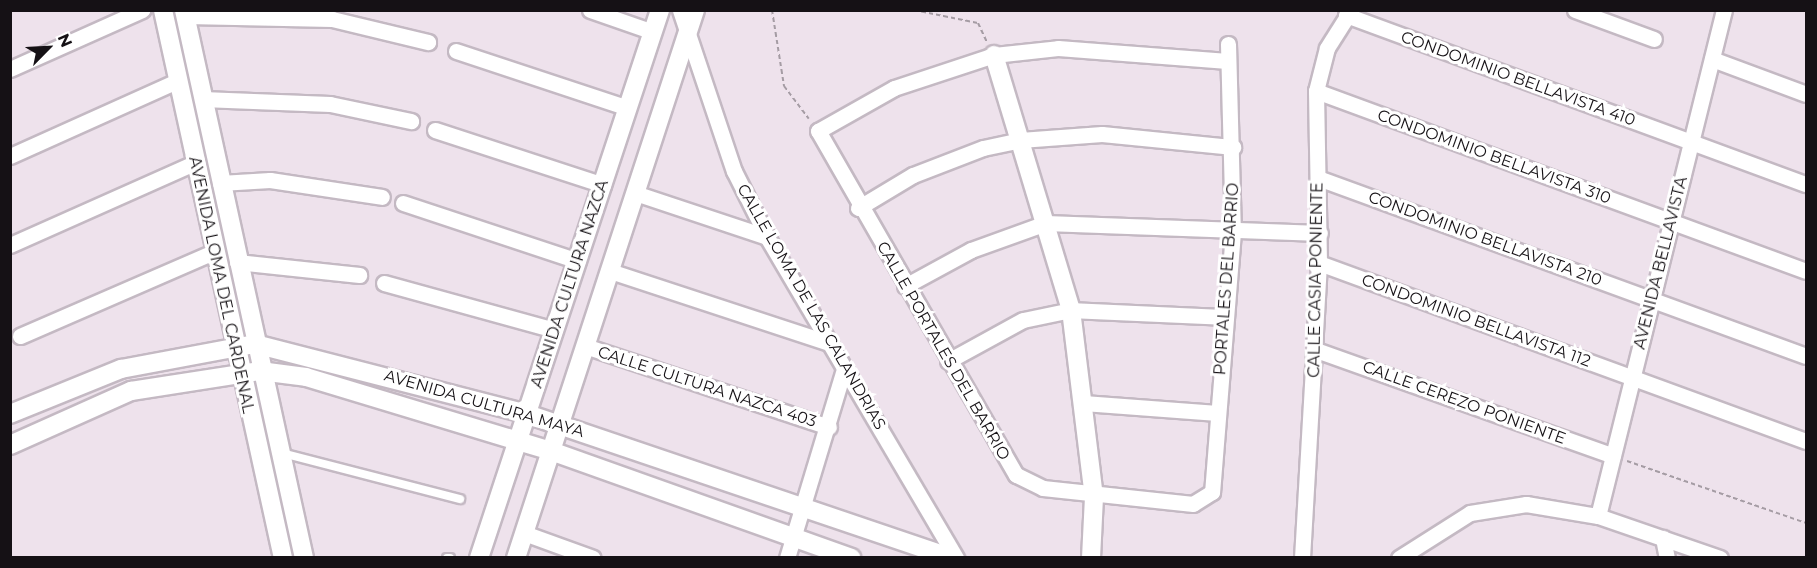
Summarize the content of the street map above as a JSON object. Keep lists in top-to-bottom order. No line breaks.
{"streets":{"street":["CONDOMINIO BELLAVISTA 410","CONDOMINIO BELLAVISTA 310","CONDOMINIO BELLAVISTA 210","AVENIDA BELLAVISTA","PORTALES DEL BARRIO","CALLE CASIA PONIENTE","AVENIDA CULTURA NAZCA","AVENIDA LOMA DEL CARDENAL","CALLE LOMA DE LAS CALANDRIAS","CONDOMINIO BELLAVISTA 112","CALLE PORTALES DEL BARRIO","CALLE CULTURA NAZCA 403","CALLE CEREZO PONIENTE","AVENIDA CULTURA MAYA"]},"crossings":[["CONDOMINIO BELLAVISTA 410","AVENIDA BELLAVISTA"],["CONDOMINIO BELLAVISTA 410","CALLE CASIA PONIENTE"],["CONDOMINIO BELLAVISTA 310","AVENIDA BELLAVISTA"],["CONDOMINIO BELLAVISTA 310","CALLE CASIA PONIENTE"],["CONDOMINIO BELLAVISTA 210","AVENIDA BELLAVISTA"],["CONDOMINIO BELLAVISTA 210","CALLE CASIA PONIENTE"],["AVENIDA BELLAVISTA","CONDOMINIO BELLAVISTA 112"],["AVENIDA BELLAVISTA","CALLE CEREZO PONIENTE"],["PORTALES DEL BARRIO","CALLE PORTALES DEL BARRIO"],["CALLE CASIA PONIENTE","CONDOMINIO BELLAVISTA 112"],["CALLE CASIA PONIENTE","CALLE CEREZO PONIENTE"],["AVENIDA CULTURA NAZCA","CALLE LOMA DE LAS CALANDRIAS"],["AVENIDA CULTURA NAZCA","CALLE CULTURA NAZCA 403"],["AVENIDA CULTURA NAZCA","AVENIDA CULTURA MAYA"],["AVENIDA LOMA DEL CARDENAL","AVENIDA CULTURA MAYA"],["CALLE LOMA DE LAS CALANDRIAS","AVENIDA CULTURA MAYA"]],"north":"top right"}
